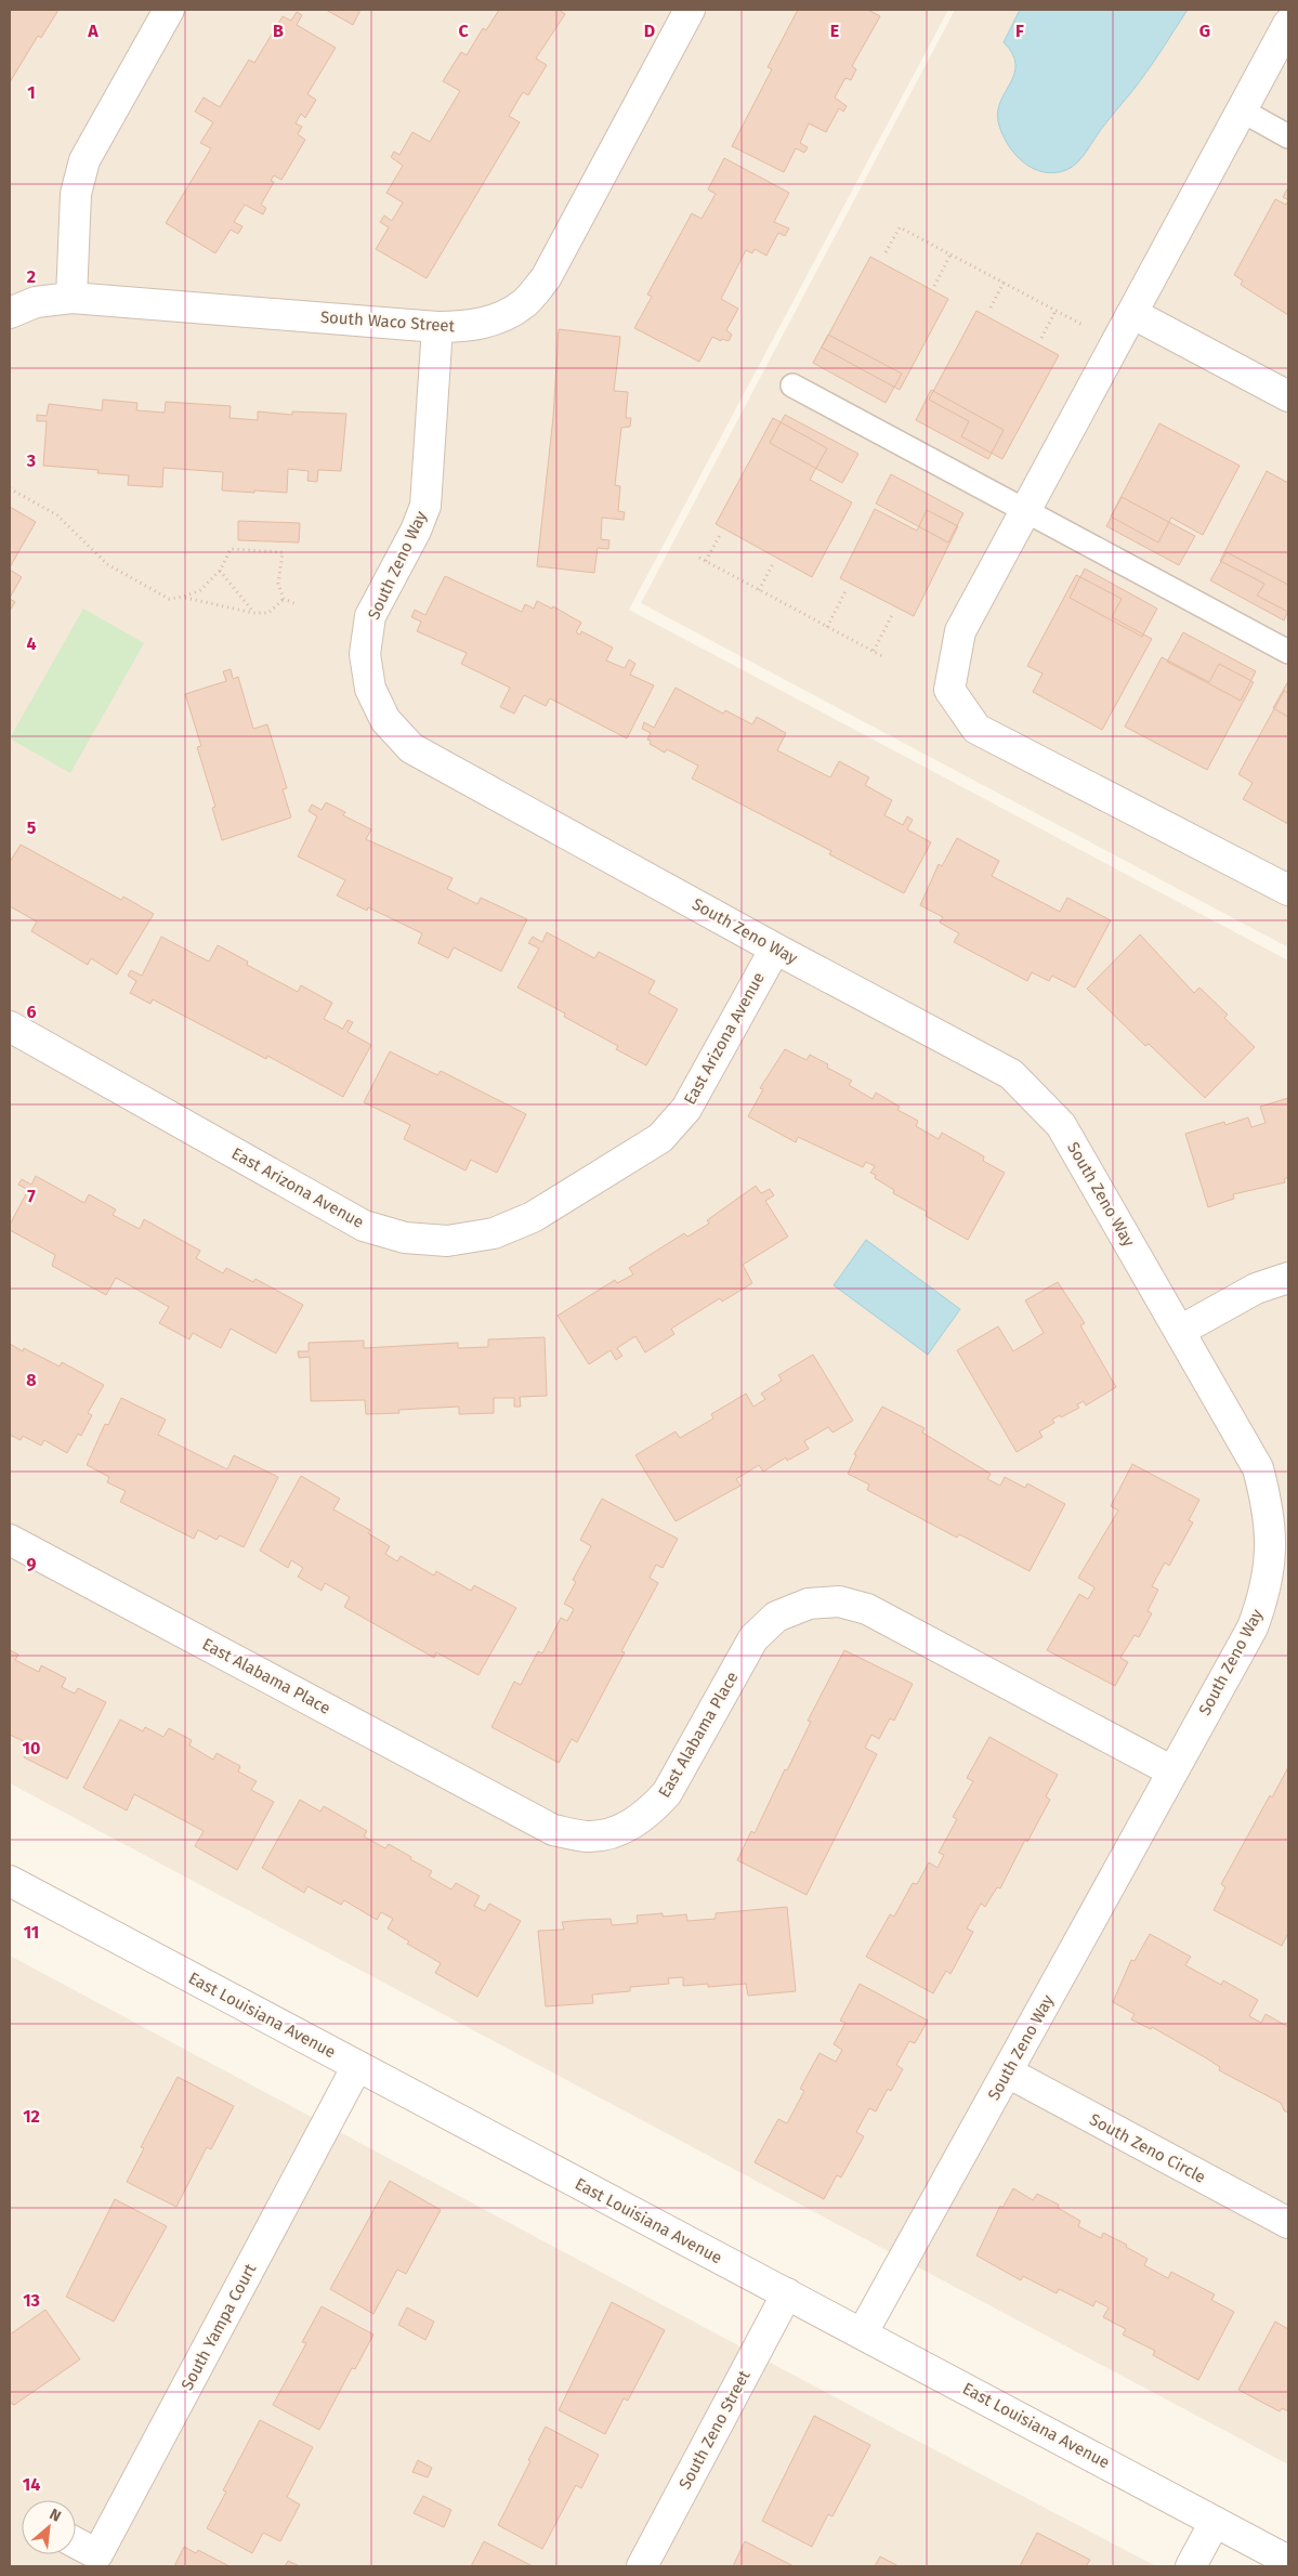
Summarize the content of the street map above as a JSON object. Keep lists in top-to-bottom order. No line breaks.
{"streets":{"street":["South Waco Street","South Zeno Way","East Arizona Avenue","East Alabama Place","East Louisiana Avenue","South Zeno Circle","South Yampa Court","South Zeno Street"]},"crossings":[["South Waco Street","South Zeno Way"],["South Zeno Way","East Arizona Avenue"],["South Zeno Way","East Alabama Place"],["South Zeno Way","East Louisiana Avenue"],["South Zeno Way","South Zeno Circle"],["East Louisiana Avenue","South Yampa Court"],["East Louisiana Avenue","South Zeno Street"]],"north":"top right","grid":{"columns":["A","B","C","D","E","F","G"],"rows":["1","2","3","4","5","6","7","8","9","10","11","12","13","14"]}}
